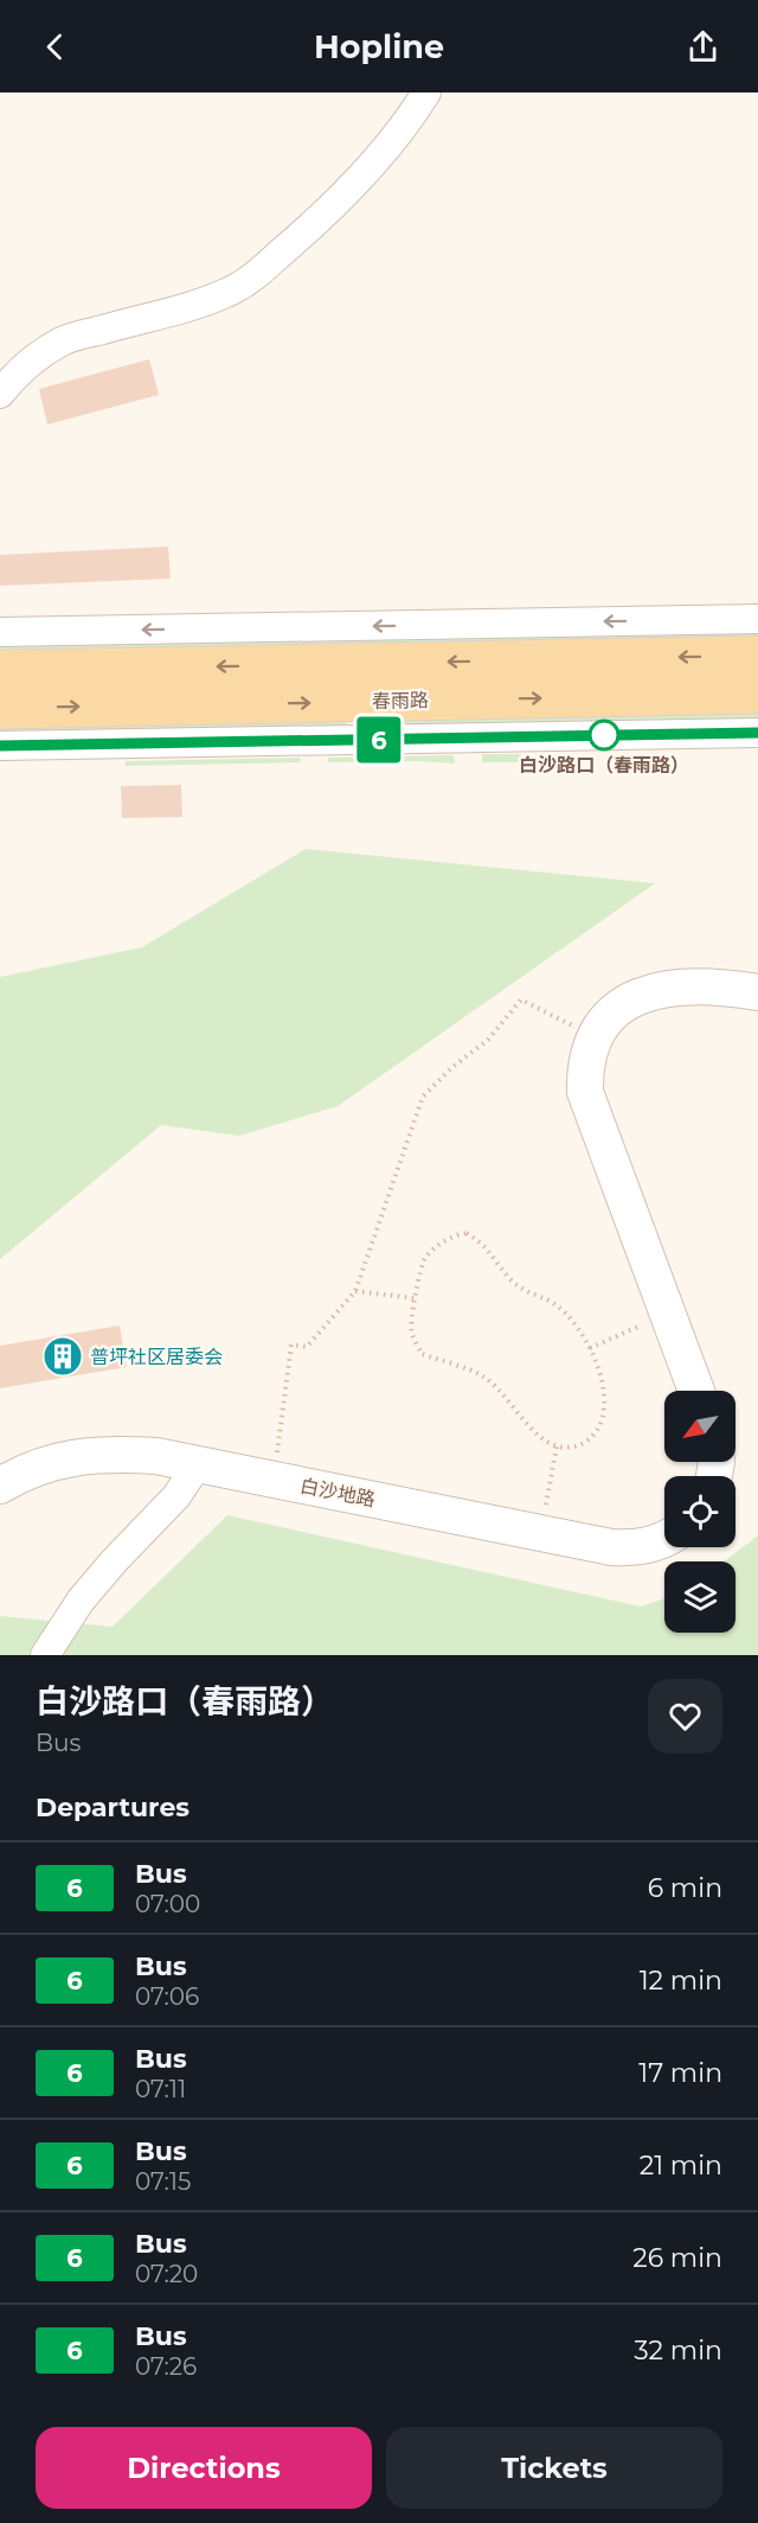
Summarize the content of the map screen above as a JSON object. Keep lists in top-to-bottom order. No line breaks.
{"streets":{"main road":["春雨路"],"street":["白沙地路"]},"places":{"other":["白沙路口（春雨路）"],"building":["普坪社区居委会"]},"lines":["bus line 6"],"north":"bottom left","page":{"header":"Hopline","on_map":"6","heading":[["白沙路口（春雨路）","Bus"],"Departures"],"list":[{"mark":"6","name":"Bus","note":"07:00","value":"6 min"},{"mark":"6","name":"Bus","note":"07:06","value":"12 min"},{"mark":"6","name":"Bus","note":"07:11","value":"17 min"},{"mark":"6","name":"Bus","note":"07:15","value":"21 min"},{"mark":"6","name":"Bus","note":"07:20","value":"26 min"},{"mark":"6","name":"Bus","note":"07:26","value":"32 min"}],"buttons":["Directions","Tickets"]}}
